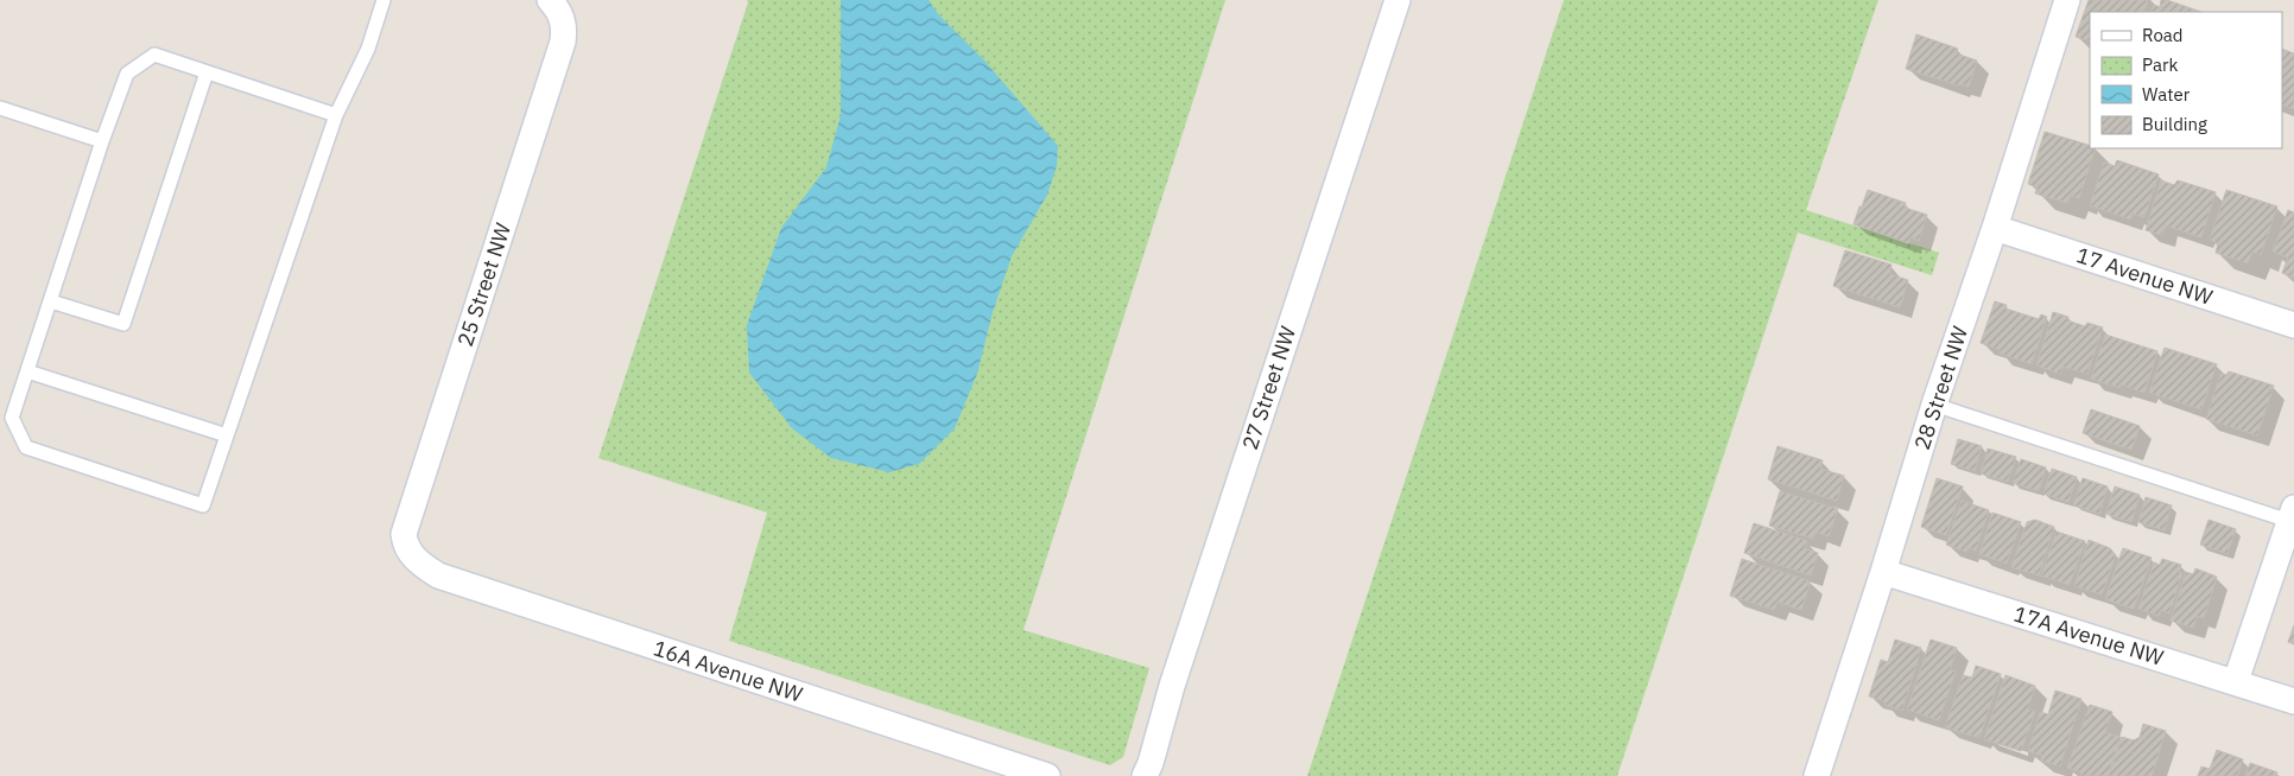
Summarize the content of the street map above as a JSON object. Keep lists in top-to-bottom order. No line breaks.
{"streets":{"street":["17 Avenue NW","25 Street NW","27 Street NW","28 Street NW","17A Avenue NW","16A Avenue NW"]},"crossings":[["17 Avenue NW","28 Street NW"],["25 Street NW","16A Avenue NW"],["28 Street NW","17A Avenue NW"]],"legend":["Road","Park","Water","Building"]}
